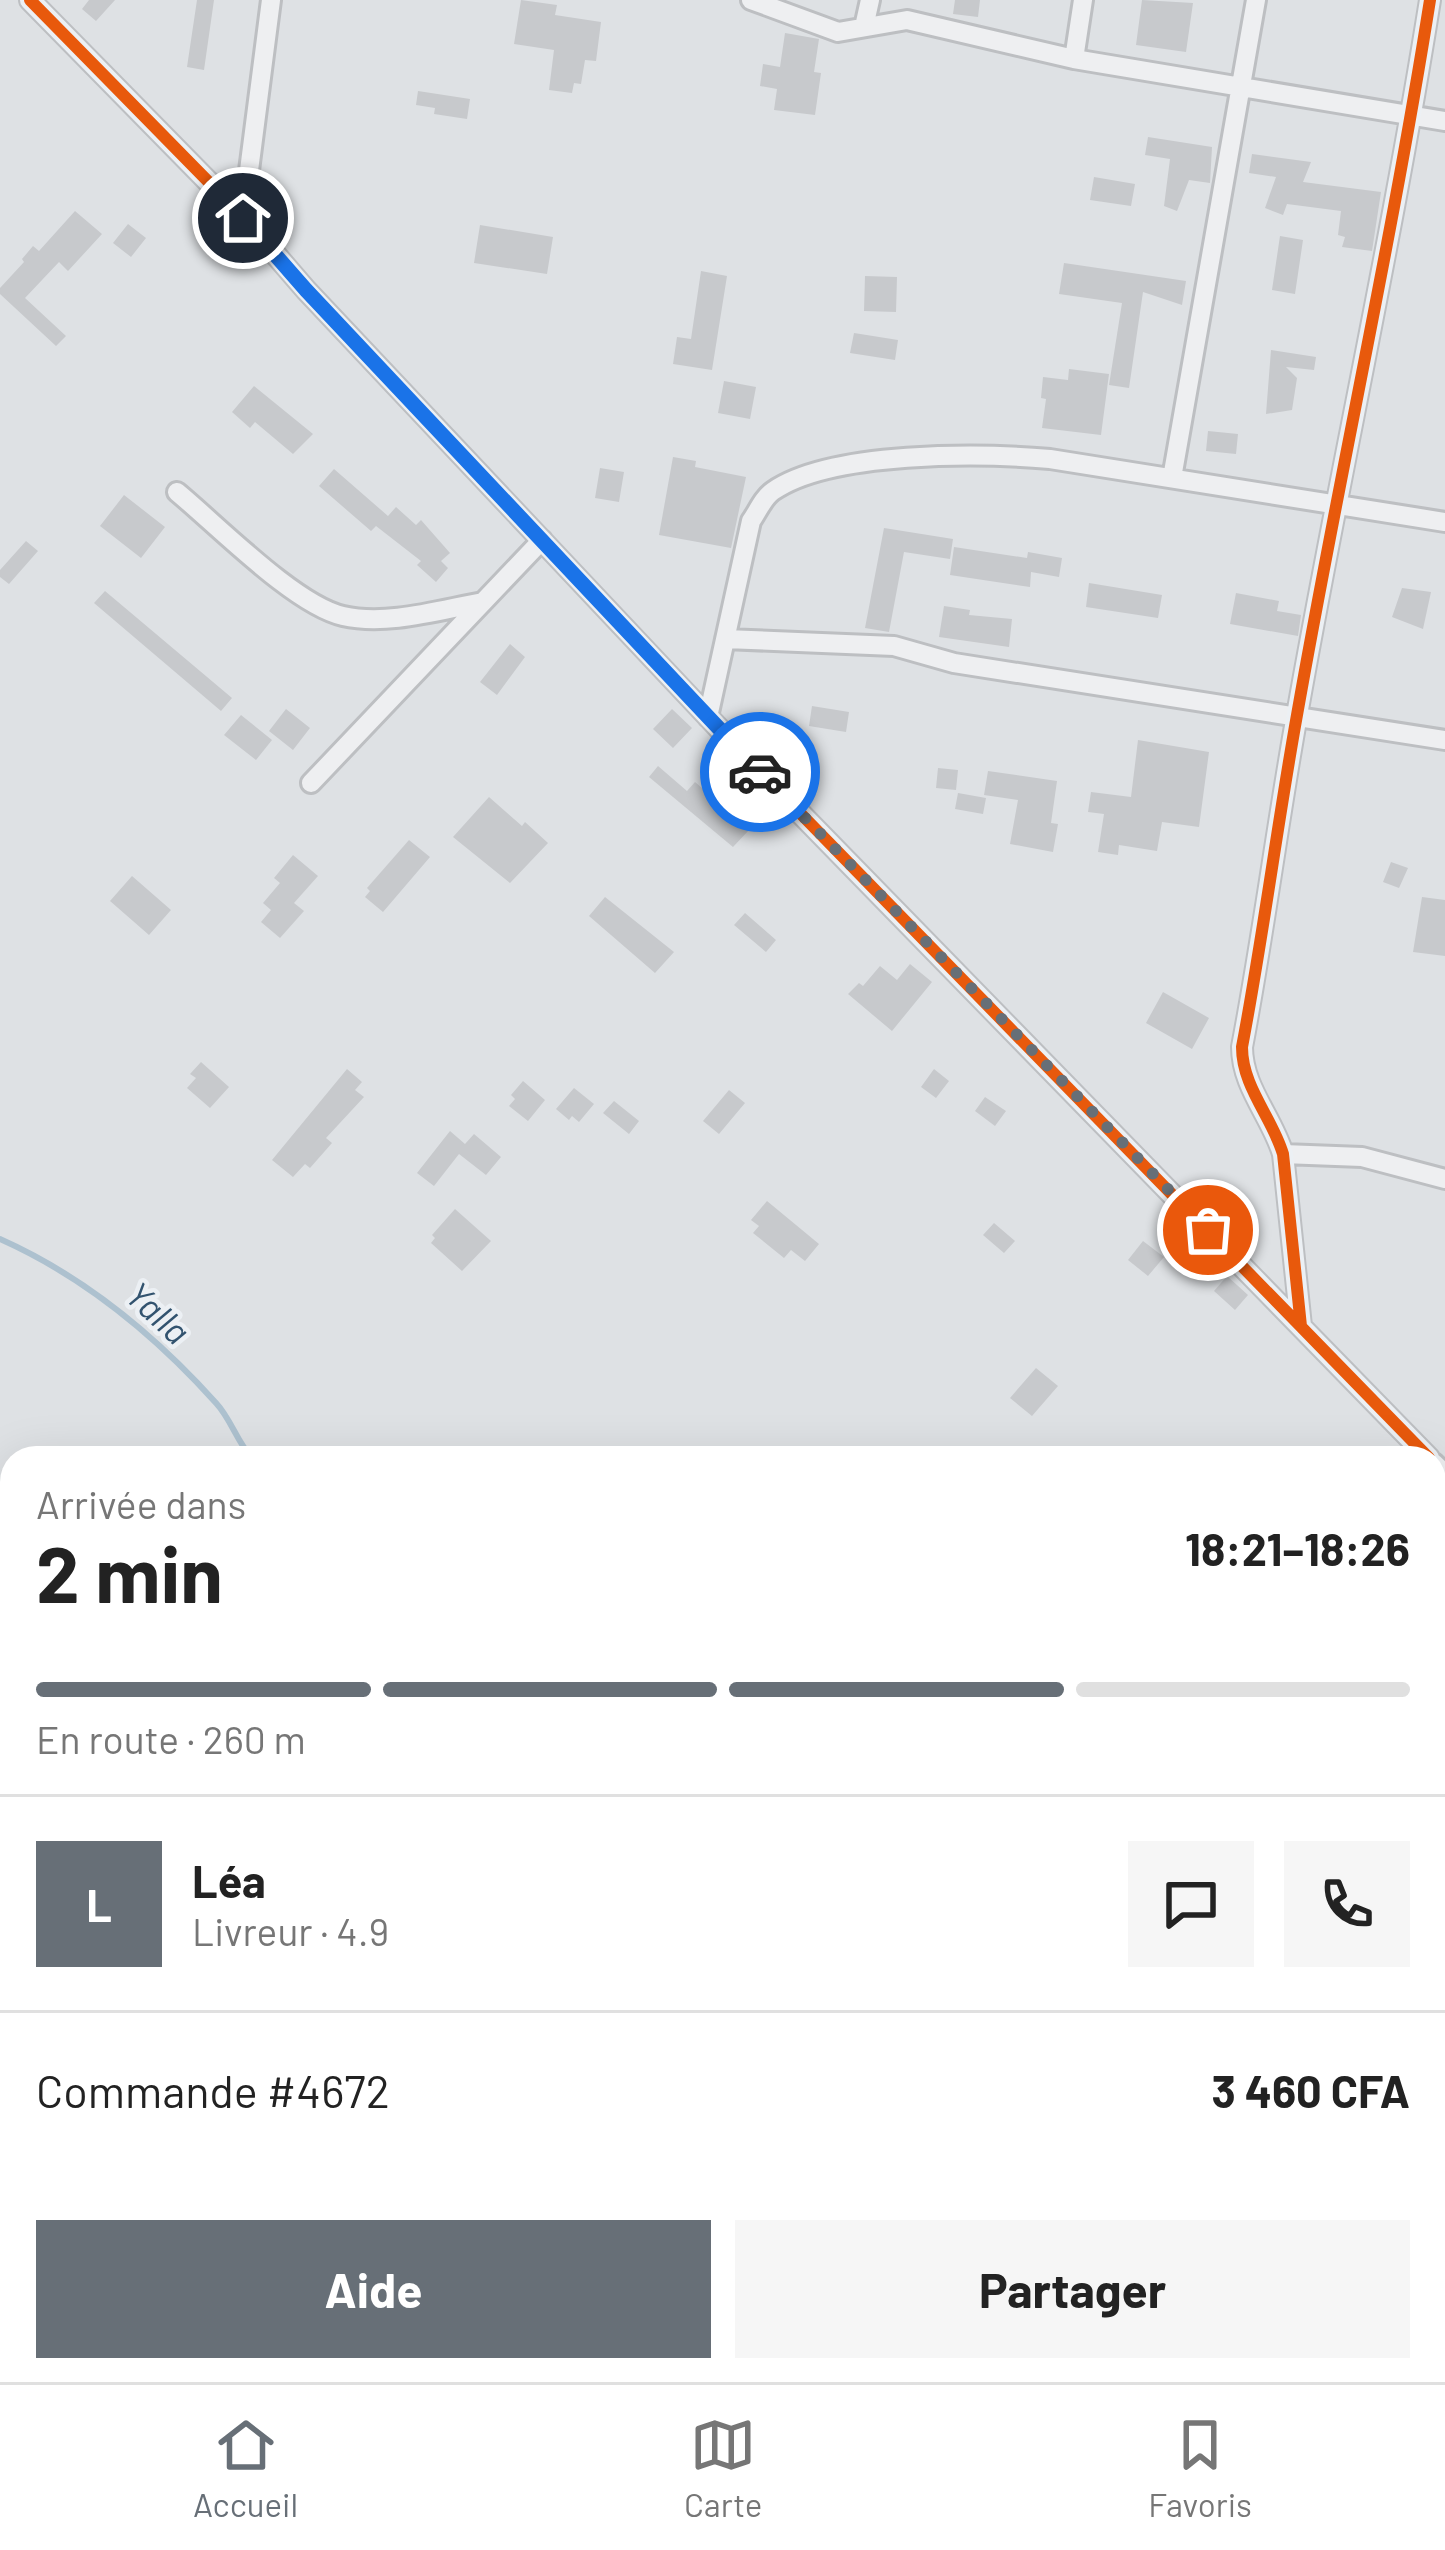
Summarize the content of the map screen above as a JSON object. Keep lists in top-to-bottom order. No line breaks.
{"water":["Yalla"],"page":{"heading":["2 min","Arrivée dans","18:21–18:26"],"panel":["Léa","Livreur · 4.9","Commande #4672","3 460 CFA"],"bar":"En route · 260 m","round":"L","buttons":["Aide","Partager"],"tabs":["Accueil","Carte","Favoris"]}}
